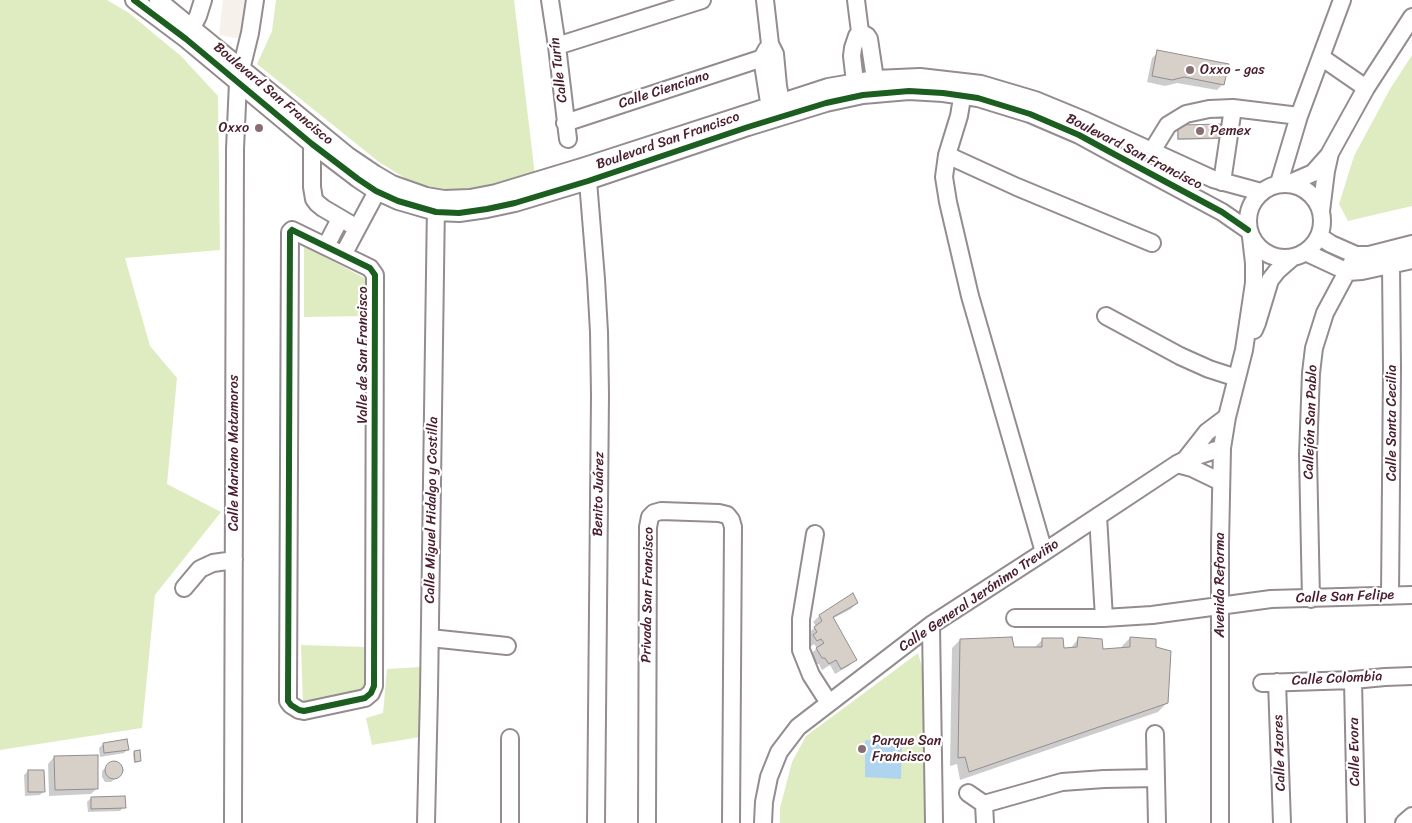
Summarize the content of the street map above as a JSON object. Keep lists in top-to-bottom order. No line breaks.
{"streets":{"street":["Calle Turín","Calle Cienciano","Boulevard San Francisco","Valle de San Francisco","Callejón San Pablo","Calle Santa Cecilia","Calle Mariano Matamoros","Benito Juárez","Calle Miguel Hidalgo y Costilla","Avenida Reforma","Privada San Francisco","Calle General Jerónimo Treviño","Calle San Felipe","Calle Colombia","Calle Evora","Calle Azores"]},"crossings":[["Calle Turín","Calle Cienciano"],["Boulevard San Francisco","Calle Mariano Matamoros"],["Boulevard San Francisco","Benito Juárez"],["Boulevard San Francisco","Calle Miguel Hidalgo y Costilla"],["Boulevard San Francisco","Avenida Reforma"],["Callejón San Pablo","Calle San Felipe"],["Calle Santa Cecilia","Calle San Felipe"],["Avenida Reforma","Calle San Felipe"],["Calle Colombia","Calle Evora"],["Calle Colombia","Calle Azores"]],"places":["Oxxo - gas","Oxxo","Pemex","Parque San Francisco"]}
